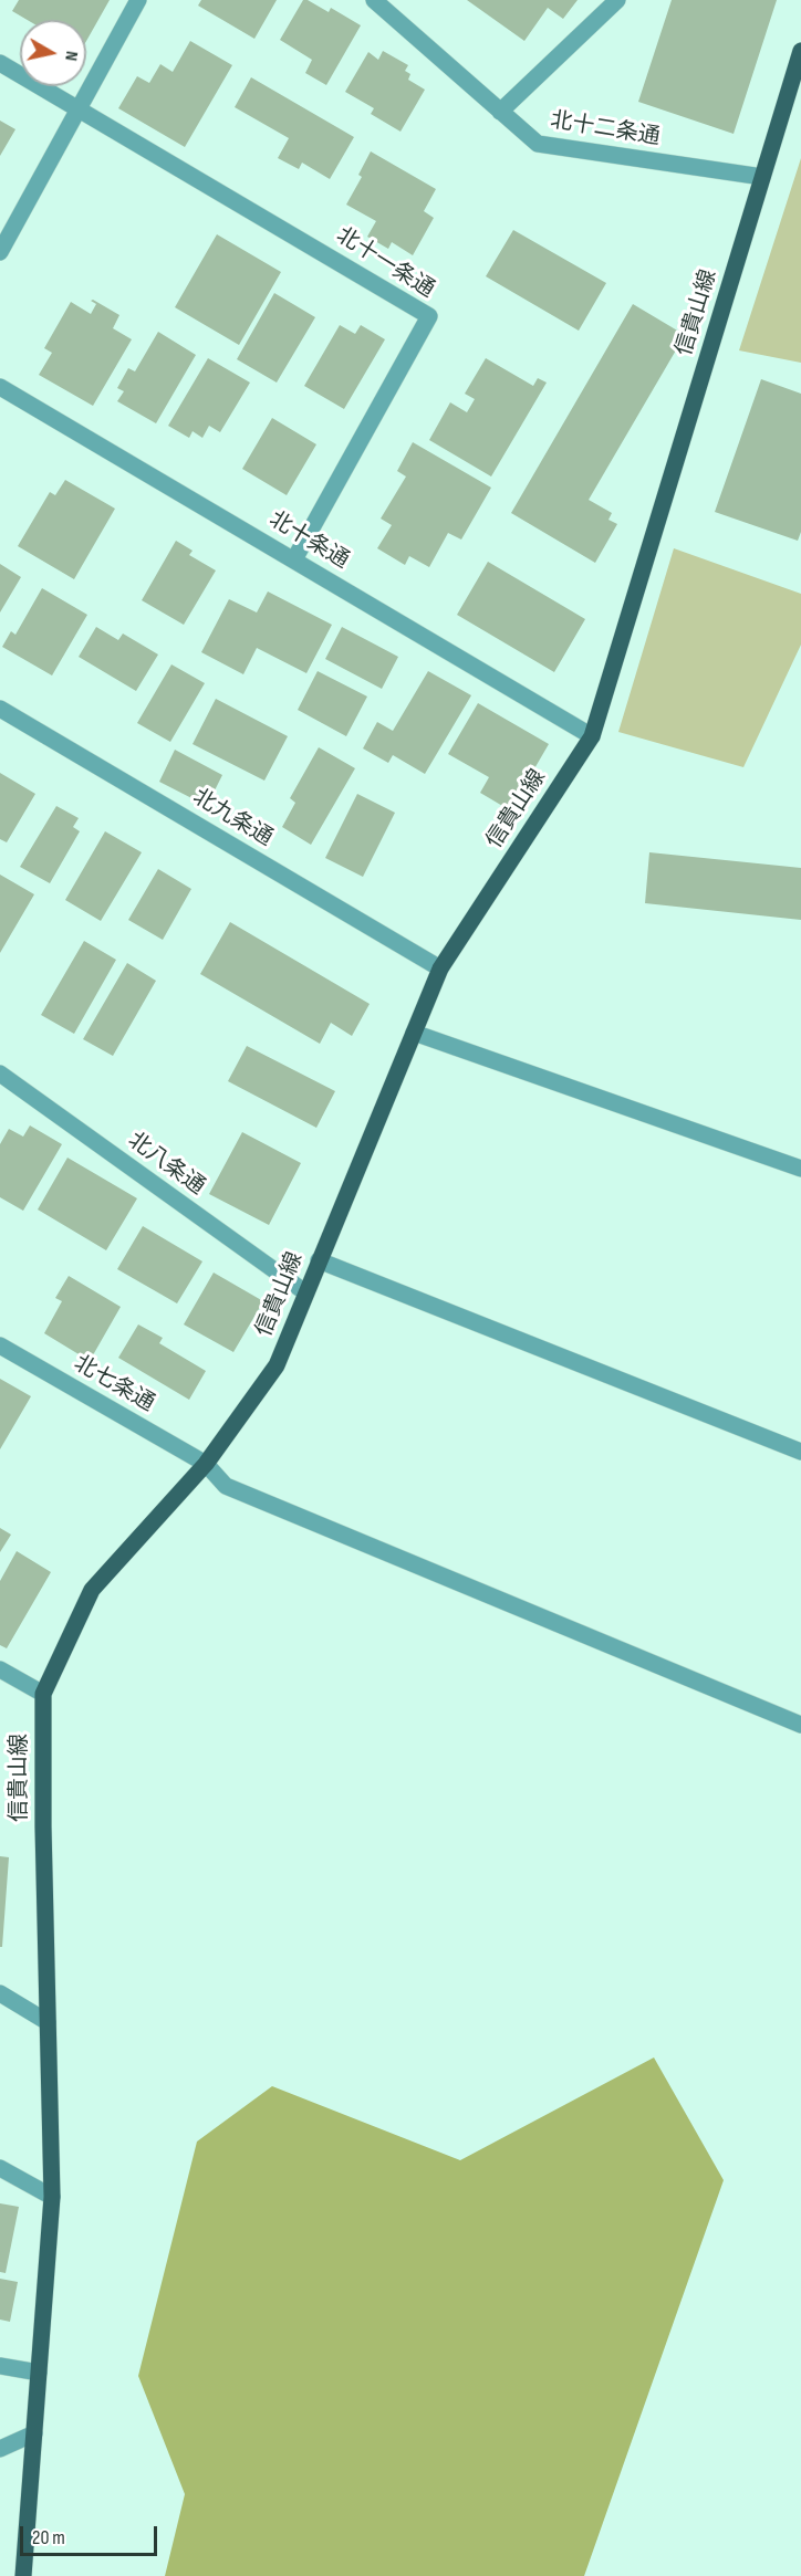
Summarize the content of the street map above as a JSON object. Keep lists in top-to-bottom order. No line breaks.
{"streets":{"main road":["信貴山線"],"street":["北十二条通","北十一条通","北十条通","北九条通","北八条通","北七条通"]},"crossings":[["北十二条通","信貴山線"],["北十一条通","北十条通"],["信貴山線","北十条通"],["信貴山線","北九条通"],["信貴山線","北八条通"],["信貴山線","北七条通"]],"scale_bar":"20 m","north":"right"}
